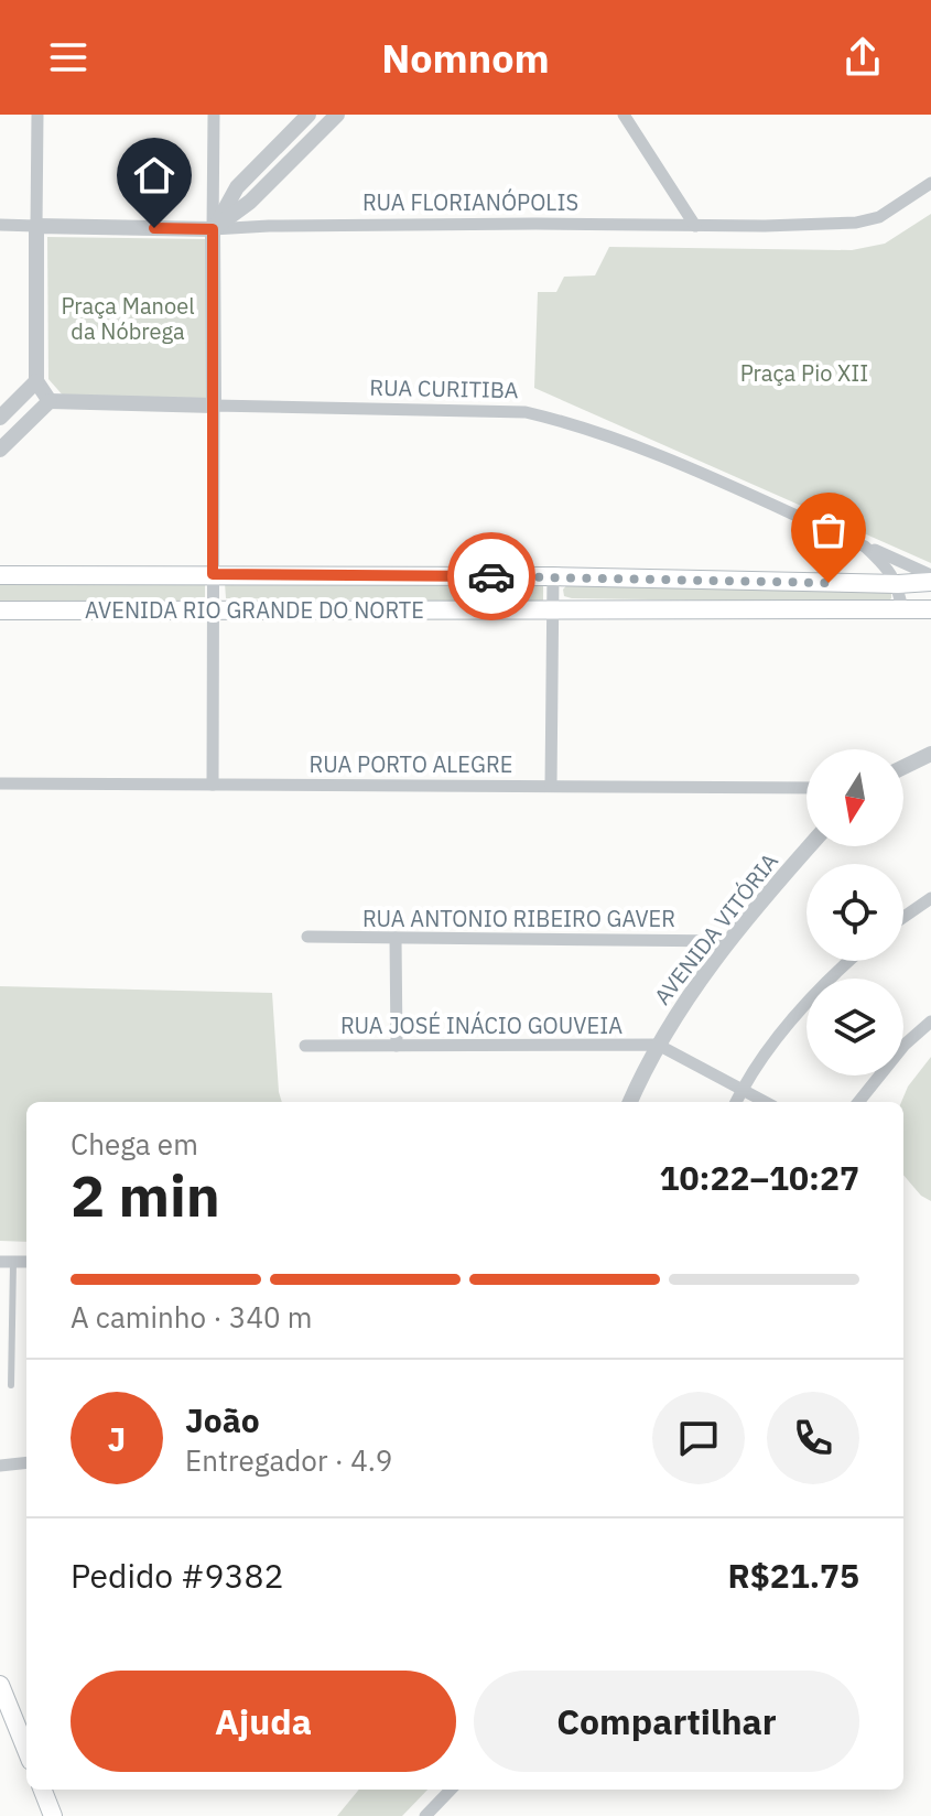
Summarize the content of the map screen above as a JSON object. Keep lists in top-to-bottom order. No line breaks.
{"streets":{"main road":["AVENIDA RIO GRANDE DO NORTE"],"street":["RUA FLORIANÓPOLIS","RUA CURITIBA","RUA PORTO ALEGRE","RUA ANTONIO RIBEIRO GAVER","AVENIDA VITÓRIA","RUA JOSÉ INÁCIO GOUVEIA"]},"crossings":[["RUA CURITIBA","AVENIDA RIO GRANDE DO NORTE"],["RUA ANTONIO RIBEIRO GAVER","AVENIDA VITÓRIA"],["AVENIDA VITÓRIA","RUA JOSÉ INÁCIO GOUVEIA"]],"parks":["Praça Manoel da Nóbrega","Praça Pio XII"],"north":"bottom","page":{"header":"Nomnom","heading":["2 min","Chega em","10:22–10:27"],"panel":["João","Entregador · 4.9","Pedido #9382","R$21.75"],"bar":"A caminho · 340 m","round":"J","buttons":["Ajuda","Compartilhar"]}}
